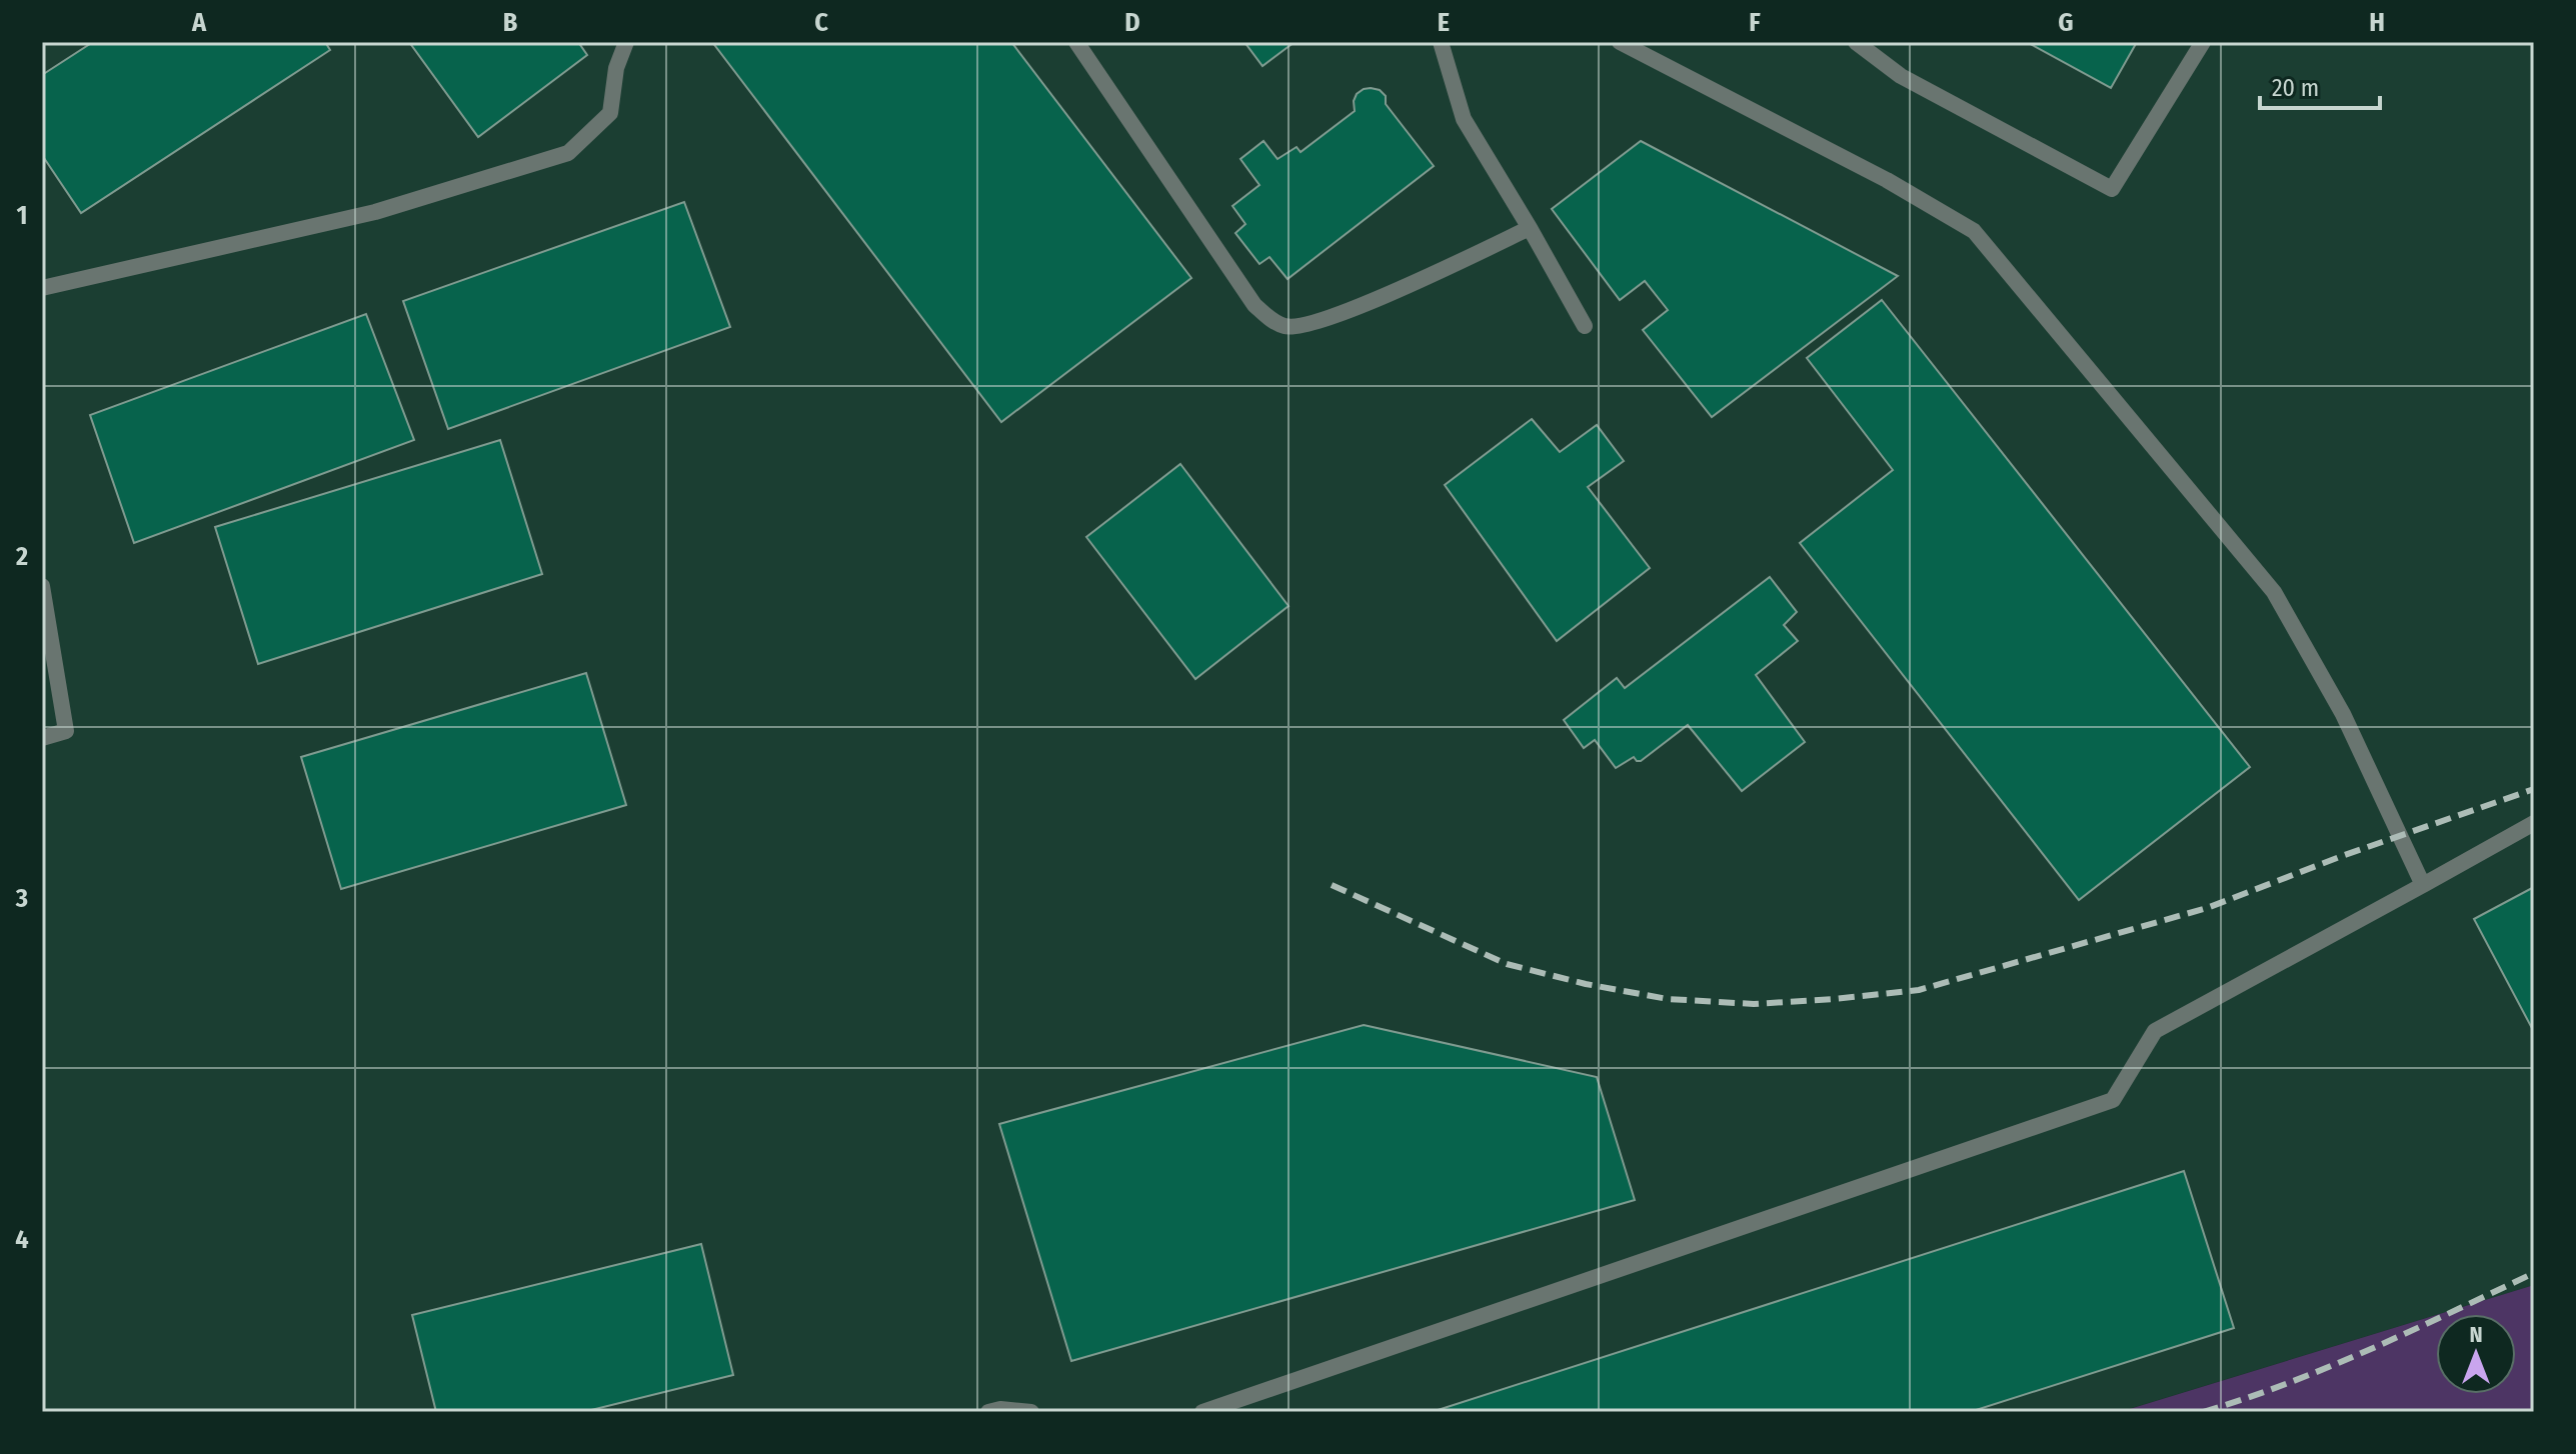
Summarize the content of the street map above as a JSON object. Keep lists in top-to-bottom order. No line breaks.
{"scale_bar":"20 m","north":"top","grid":{"columns":["A","B","C","D","E","F","G","H"],"rows":["1","2","3","4"]}}
